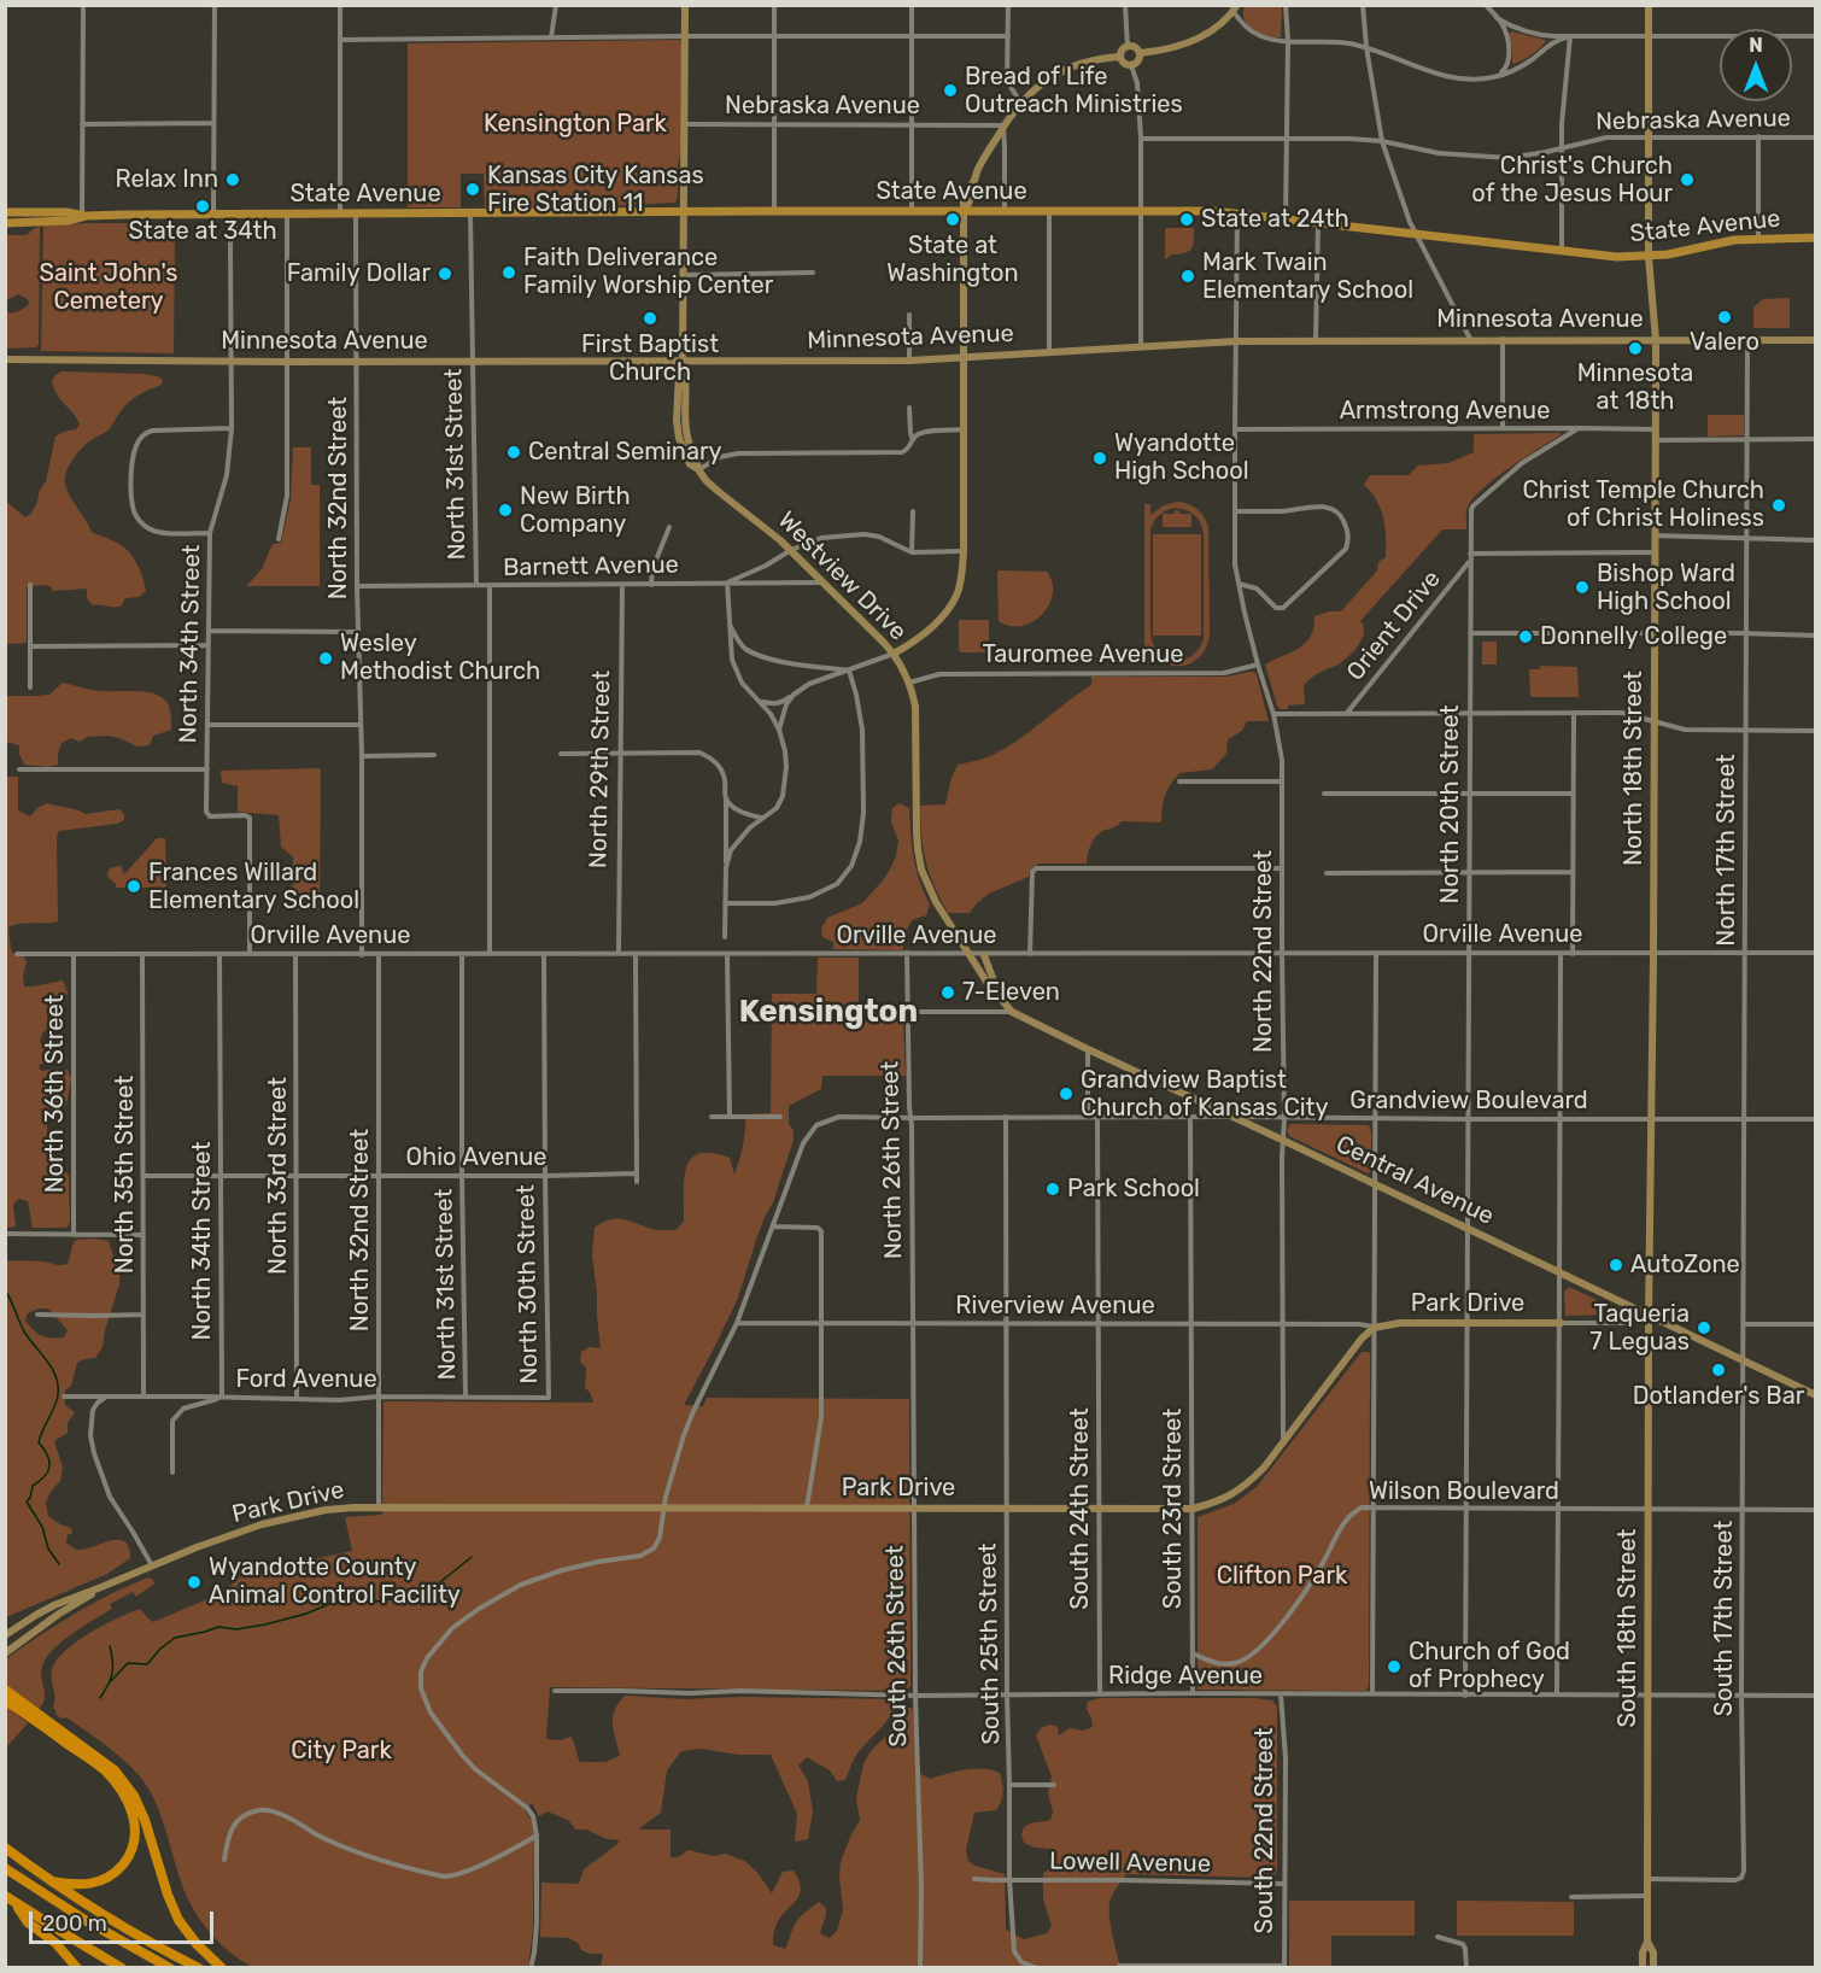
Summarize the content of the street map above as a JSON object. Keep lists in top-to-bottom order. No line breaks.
{"streets":{"main road":["State Avenue","Minnesota Avenue","Westview Drive","North 18th Street","Central Avenue","Park Drive","South 18th Street"],"street":["Nebraska Avenue","Armstrong Avenue","North 31st Street","North 32nd Street","Barnett Avenue","Orient Drive","North 34th Street","Tauromee Avenue","North 29th Street","North 20th Street","North 17th Street","Orville Avenue","North 22nd Street","North 36th Street","Grandview Boulevard","Ohio Avenue","North 26th Street","North 35th Street","North 33rd Street","North 30th Street","Riverview Avenue","Ford Avenue","Wilson Boulevard","South 24th Street","South 23rd Street","South 17th Street","South 25th Street","South 26th Street","Ridge Avenue","South 22nd Street","Lowell Avenue"]},"crossings":[["Nebraska Avenue","North 18th Street"],["State Avenue","North 31st Street"],["State Avenue","North 32nd Street"],["State Avenue","North 34th Street"],["State Avenue","North 18th Street"],["State Avenue","North 22nd Street"],["Minnesota Avenue","North 31st Street"],["Minnesota Avenue","North 32nd Street"],["Minnesota Avenue","Westview Drive"],["Minnesota Avenue","North 34th Street"],["Minnesota Avenue","North 18th Street"],["Minnesota Avenue","North 17th Street"],["Minnesota Avenue","North 22nd Street"],["Armstrong Avenue","North 18th Street"],["Armstrong Avenue","North 20th Street"],["Armstrong Avenue","North 22nd Street"],["North 31st Street","Barnett Avenue"],["North 31st Street","Orville Avenue"],["North 31st Street","Ohio Avenue"],["North 31st Street","Ford Avenue"],["North 32nd Street","Barnett Avenue"],["North 32nd Street","Orville Avenue"],["North 32nd Street","Ohio Avenue"],["North 32nd Street","Park Drive"],["North 32nd Street","Ford Avenue"],["Barnett Avenue","Westview Drive"],["Barnett Avenue","North 29th Street"],["Westview Drive","Tauromee Avenue"],["Westview Drive","Orville Avenue"],["Westview Drive","Central Avenue"],["Orient Drive","North 20th Street"],["North 34th Street","Orville Avenue"],["North 34th Street","Ohio Avenue"],["North 34th Street","Ford Avenue"],["Tauromee Avenue","North 22nd Street"],["North 18th Street","Orville Avenue"],["North 18th Street","Grandview Boulevard"],["North 18th Street","Central Avenue"],["North 18th Street","South 18th Street"],["North 29th Street","Orville Avenue"],["North 20th Street","Orville Avenue"],["North 20th Street","Grandview Boulevard"],["North 20th Street","Central Avenue"],["North 20th Street","Park Drive"],["North 20th Street","Wilson Boulevard"],["North 20th Street","Ridge Avenue"],["North 17th Street","Orville Avenue"],["North 17th Street","Grandview Boulevard"],["North 17th Street","Central Avenue"],["North 17th Street","South 17th Street"],["Orville Avenue","North 22nd Street"],["Orville Avenue","North 36th Street"],["Orville Avenue","North 26th Street"],["Orville Avenue","North 35th Street"],["Orville Avenue","North 33rd Street"],["Orville Avenue","North 30th Street"],["North 22nd Street","Grandview Boulevard"],["North 22nd Street","Central Avenue"],["North 22nd Street","Riverview Avenue"],["Grandview Boulevard","North 26th Street"],["Grandview Boulevard","Central Avenue"],["Grandview Boulevard","Park Drive"],["Grandview Boulevard","Riverview Avenue"],["Grandview Boulevard","South 24th Street"],["Grandview Boulevard","South 23rd Street"],["Grandview Boulevard","South 25th Street"],["Ohio Avenue","North 35th Street"],["Ohio Avenue","North 33rd Street"],["Ohio Avenue","North 30th Street"],["North 26th Street","Central Avenue"],["North 26th Street","Riverview Avenue"],["North 26th Street","South 26th Street"],["North 35th Street","Ford Avenue"],["North 33rd Street","Ford Avenue"],["Central Avenue","South 17th Street"],["Central Avenue","South 18th Street"],["North 30th Street","Ford Avenue"],["Park Drive","Riverview Avenue"],["Park Drive","South 24th Street"],["Park Drive","South 23rd Street"],["Park Drive","South 25th Street"],["Park Drive","South 26th Street"],["Riverview Avenue","South 24th Street"],["Riverview Avenue","South 23rd Street"],["Riverview Avenue","South 25th Street"],["Riverview Avenue","South 26th Street"],["Wilson Boulevard","South 23rd Street"],["Wilson Boulevard","South 17th Street"],["Wilson Boulevard","South 18th Street"],["South 24th Street","Ridge Avenue"],["South 23rd Street","Ridge Avenue"],["South 17th Street","South 18th Street"],["South 17th Street","Ridge Avenue"],["South 18th Street","Ridge Avenue"],["South 25th Street","Ridge Avenue"],["South 25th Street","Lowell Avenue"],["South 26th Street","Ridge Avenue"],["Ridge Avenue","South 22nd Street"],["South 22nd Street","Lowell Avenue"]],"districts":["Kensington"],"parks":["Kensington Park","Saint John's Cemetery","Clifton Park","City Park"],"places":["Bread of Life Outreach Ministries","Relax Inn","Christ's Church of the Jesus Hour","Kansas City Kansas Fire Station 11","State at 34th","State at Washington","State at 24th","Faith Deliverance Family Worship Center","Family Dollar","Mark Twain Elementary School","Valero","First Baptist Church","Minnesota at 18th","Central Seminary","Wyandotte High School","Christ Temple Church of Christ Holiness","New Birth Company","Bishop Ward High School","Donnelly College","Wesley Methodist Church","Frances Willard Elementary School","7-Eleven","Grandview Baptist Church of Kansas City","Park School","AutoZone","Taqueria 7 Leguas","Dotlander's Bar","Wyandotte County Animal Control Facility","Church of God of Prophecy"],"scale_bar":"200 m","north":"top"}
